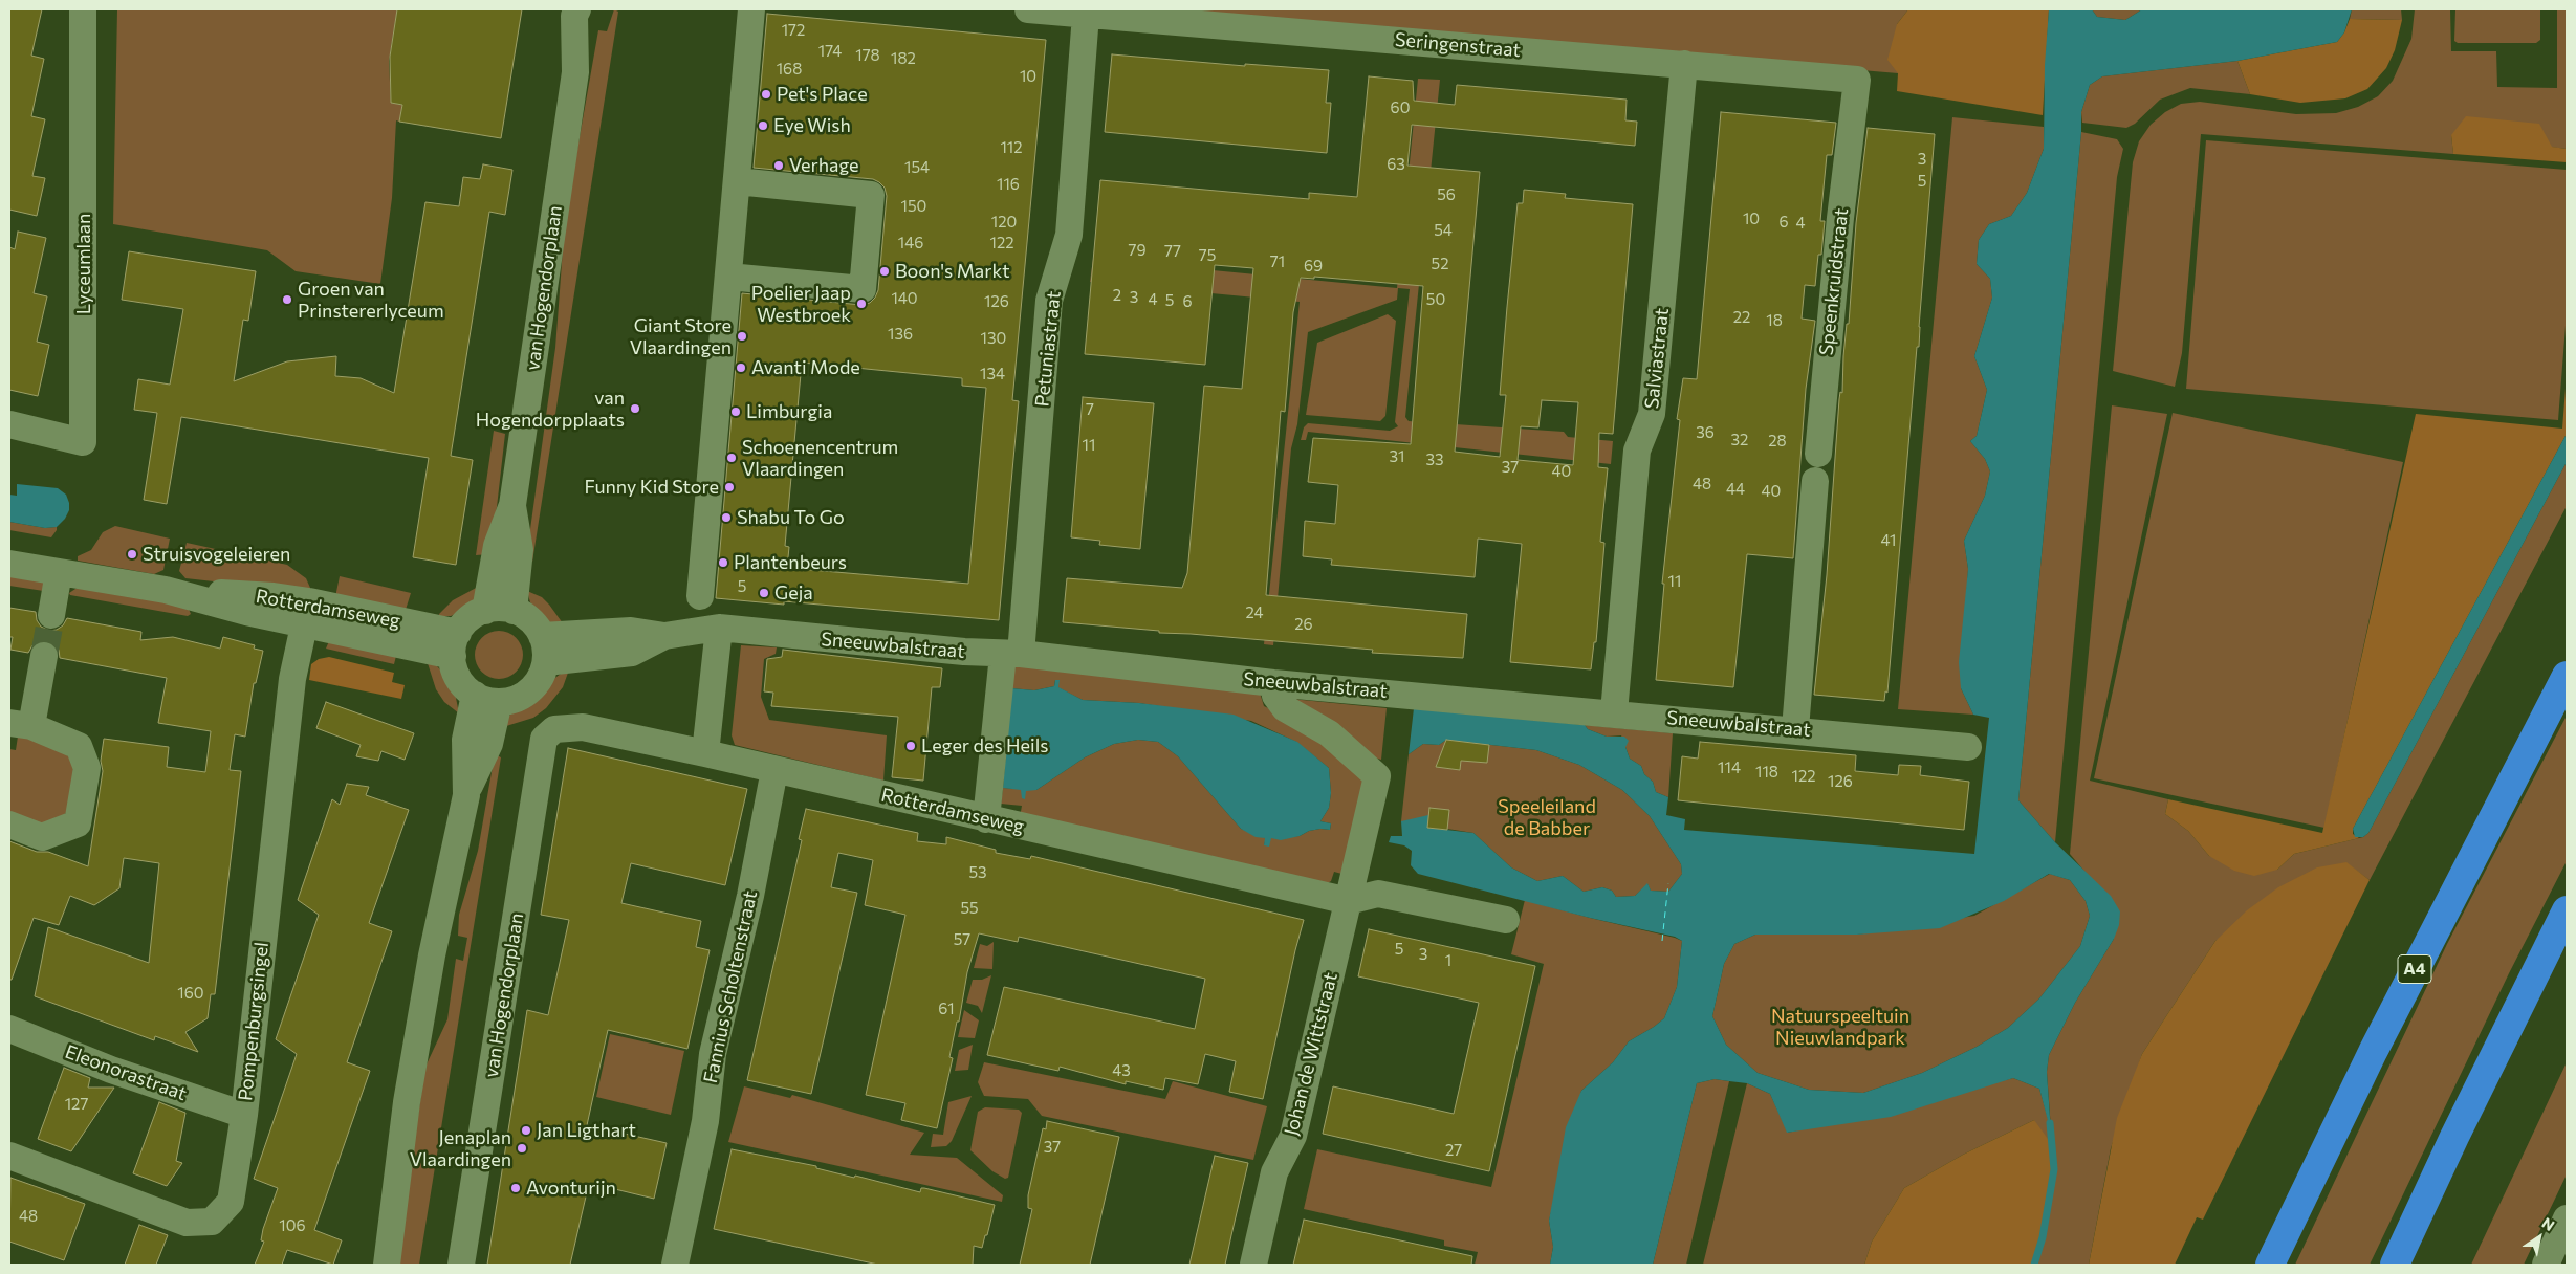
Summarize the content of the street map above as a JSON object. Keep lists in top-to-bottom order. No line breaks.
{"streets":{"highway":["A4"],"street":["Seringenstraat","Lyceumlaan","Speenkruidstraat","van Hogendorplaan","Petuniastraat","Salviastraat","Rotterdamseweg","Sneeuwbalstraat","Fannius Scholtenstraat","Pompenburgsingel","Johan de Wittstraat","Eleonorastraat"]},"crossings":[["Seringenstraat","Speenkruidstraat"],["Seringenstraat","Petuniastraat"],["Seringenstraat","Salviastraat"],["van Hogendorplaan","Rotterdamseweg"],["van Hogendorplaan","Sneeuwbalstraat"],["Petuniastraat","Rotterdamseweg"],["Petuniastraat","Sneeuwbalstraat"],["Salviastraat","Sneeuwbalstraat"],["Rotterdamseweg","Sneeuwbalstraat"],["Rotterdamseweg","Fannius Scholtenstraat"],["Rotterdamseweg","Pompenburgsingel"],["Rotterdamseweg","Johan de Wittstraat"],["Sneeuwbalstraat","Johan de Wittstraat"],["Pompenburgsingel","Eleonorastraat"]],"parks":["Speeleiland de Babber","Natuurspeeltuin Nieuwlandpark"],"places":["Pet's Place","Eye Wish","Verhage","Boon's Markt","Groen van Prinstererlyceum","Poelier Jaap Westbroek","Giant Store Vlaardingen","Avanti Mode","van Hogendorpplaats","Limburgia","Schoenencentrum Vlaardingen","Funny Kid Store","Shabu To Go","Struisvogeleieren","Plantenbeurs","Geja","Leger des Heils","Jan Ligthart","Jenaplan Vlaardingen","Avonturijn"],"house_numbers":["172","174","178","182","168","10","60","112","3","63","154","5","116","56","150","10","120","6","4","54","146","122","79","77","75","71","52","69","2","3","140","4","50","5","126","6","22","18","136","130","134","7","36","32","28","11","31","33","37","40","48","44","40","41","11","5","24","26","114","118","122","126","53","55","57","5","3","1","160","61","43","127","37","27","48","106"],"north":"top right"}
